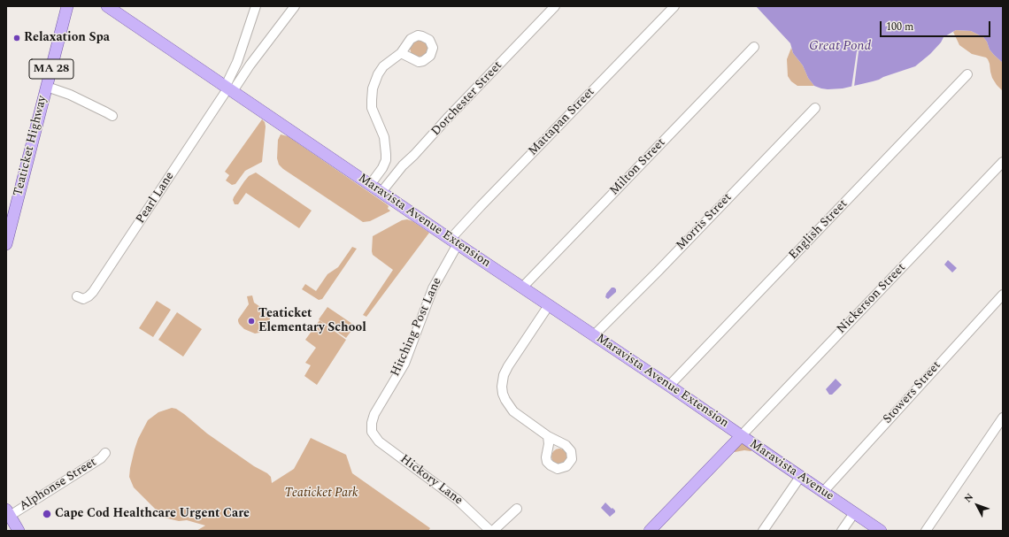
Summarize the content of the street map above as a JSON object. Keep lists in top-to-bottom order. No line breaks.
{"streets":{"main road":["MA 28","Teaticket Highway","Maravista Avenue Extension","Maravista Avenue"],"street":["Dorchester Street","Mattapan Street","Milton Street","Pearl Lane","Morris Street","English Street","Nickerson Street","Hitching Post Lane","Stowers Street","Hickory Lane","Alphonse Street"]},"crossings":[["Dorchester Street","Maravista Avenue Extension"],["Mattapan Street","Maravista Avenue Extension"],["Mattapan Street","Hitching Post Lane"],["Milton Street","Maravista Avenue Extension"],["Pearl Lane","Maravista Avenue Extension"],["Maravista Avenue Extension","Morris Street"],["Maravista Avenue Extension","English Street"],["Maravista Avenue Extension","Nickerson Street"],["Maravista Avenue Extension","Hitching Post Lane"],["Maravista Avenue Extension","Maravista Avenue"],["Nickerson Street","Maravista Avenue"],["Hitching Post Lane","Hickory Lane"],["Stowers Street","Maravista Avenue"]],"water":["Great Pond"],"parks":["Teaticket Park"],"places":["Relaxation Spa","Teaticket Elementary School","Cape Cod Healthcare Urgent Care"],"scale_bar":"100 m","north":"top left"}
